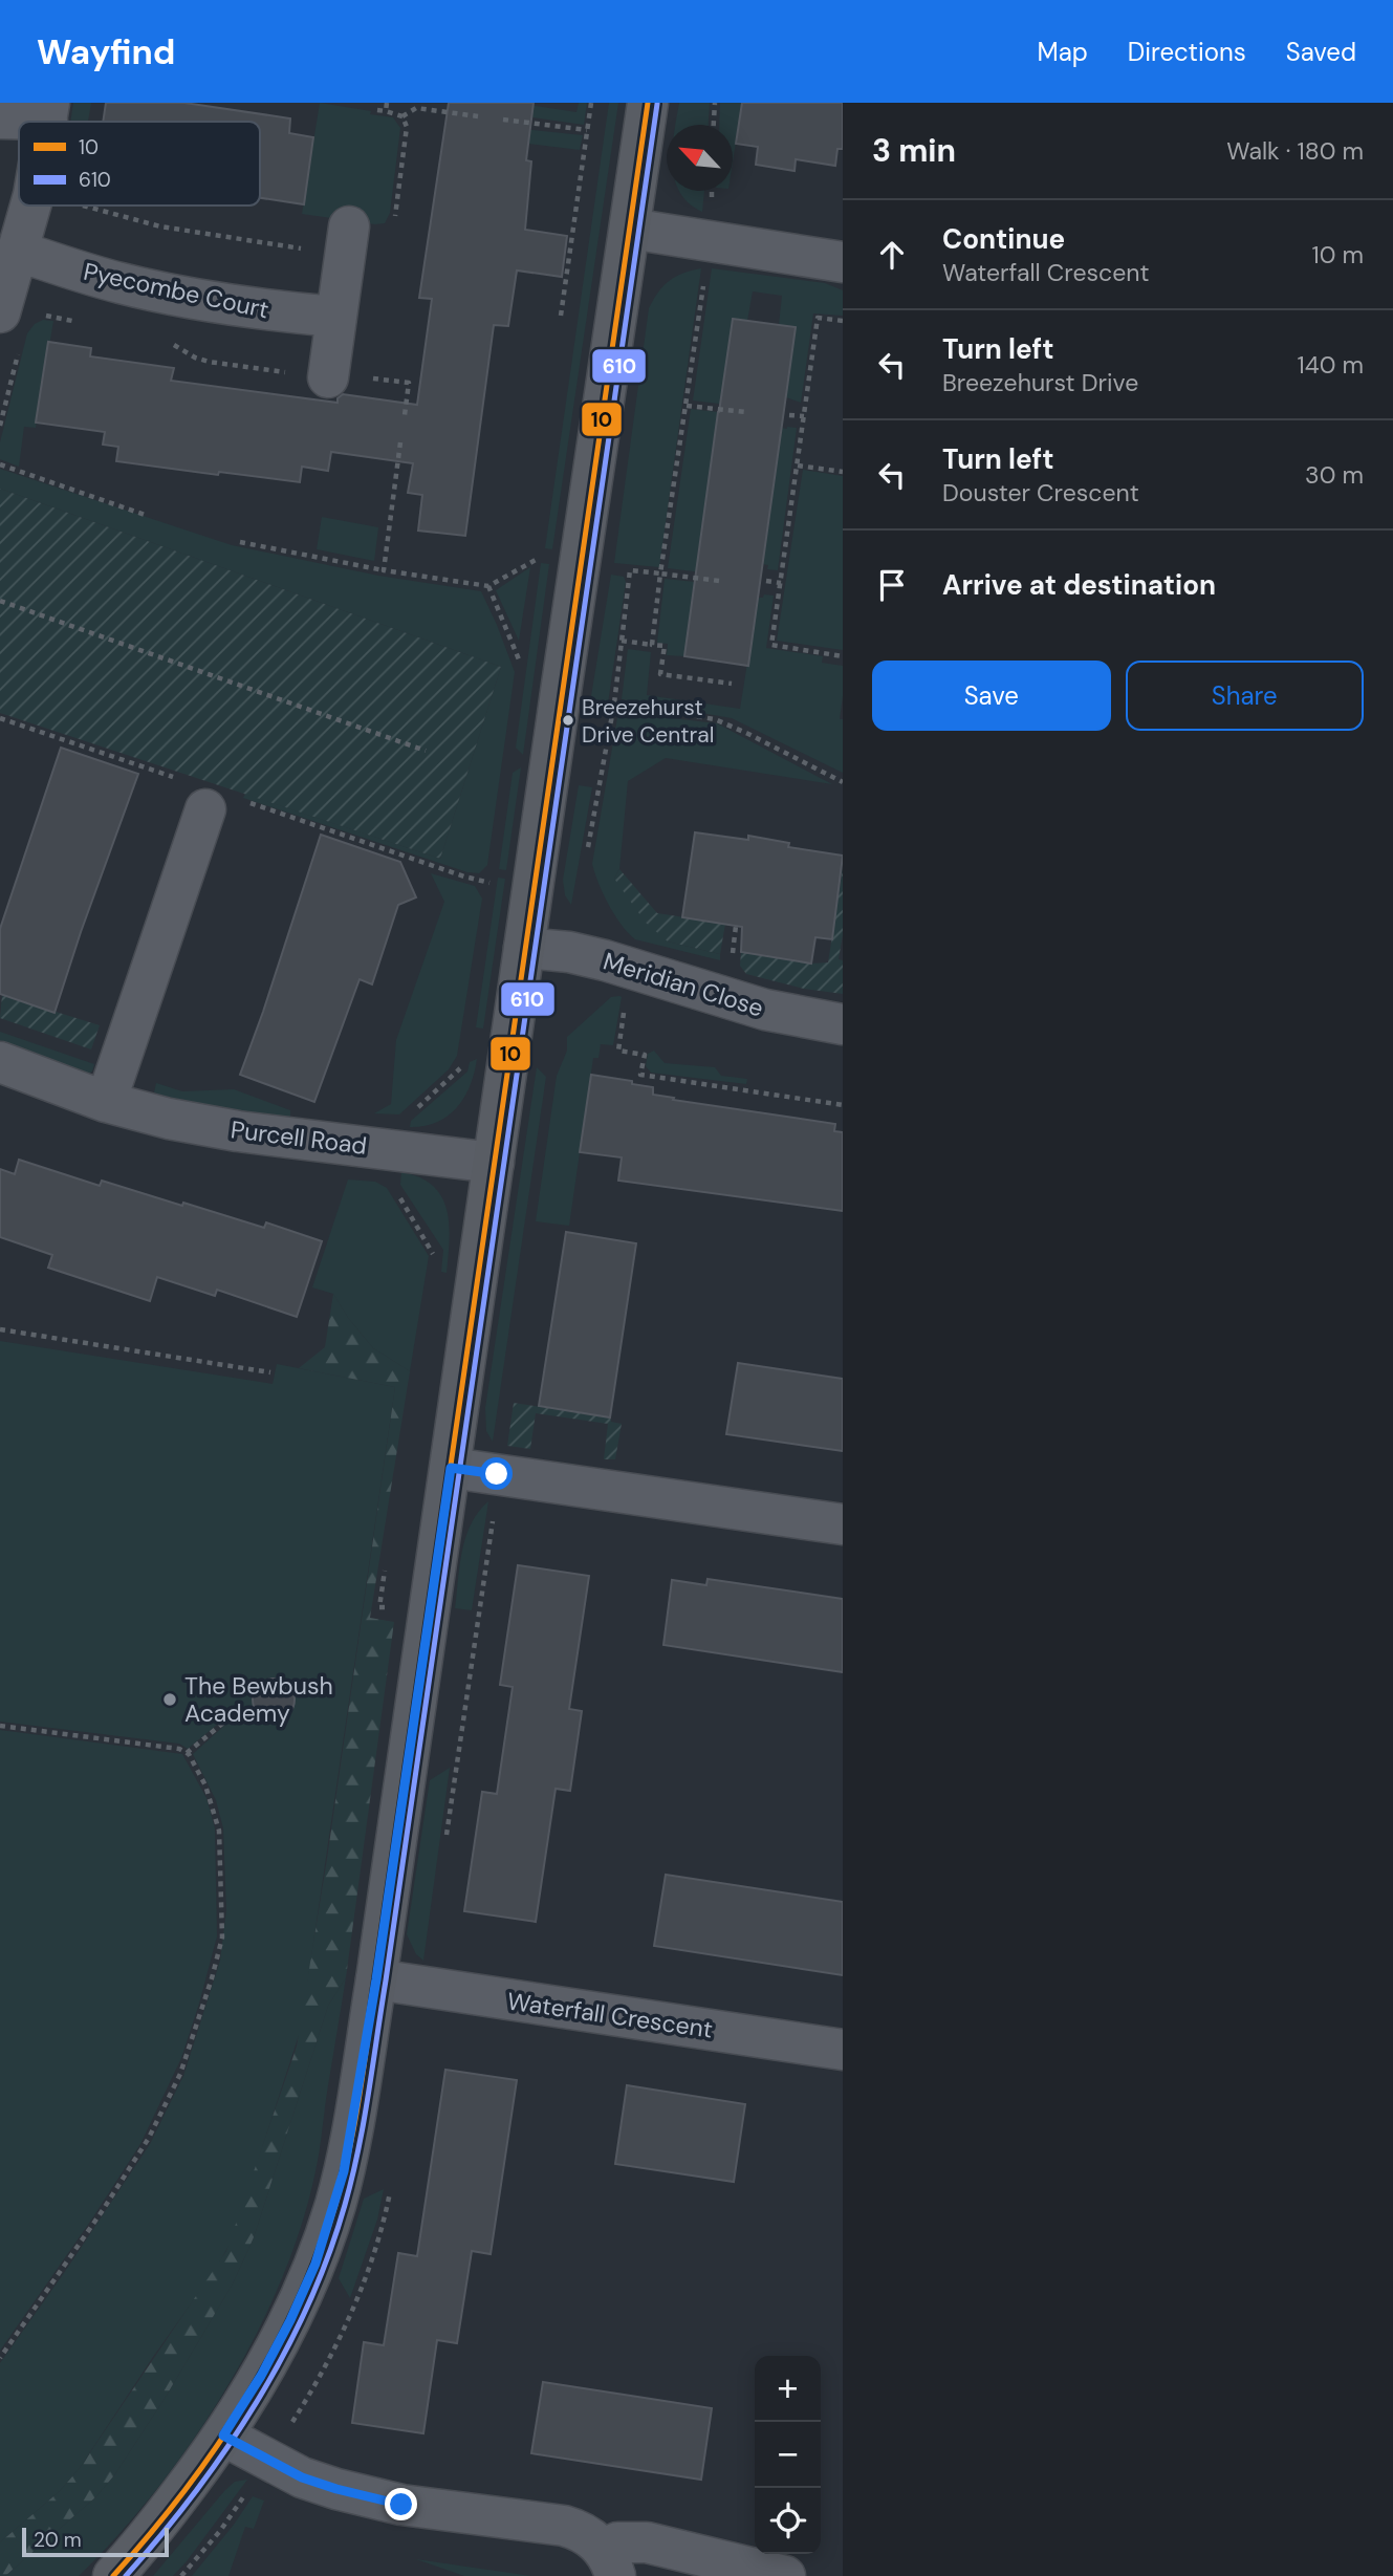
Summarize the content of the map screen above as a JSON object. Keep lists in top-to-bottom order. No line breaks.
{"streets":{"street":["Pyecombe Court","Meridian Close","Purcell Road","Waterfall Crescent"]},"places":["Breezehurst Drive Central","The Bewbush Academy"],"lines":["transit line 10","transit line 610"],"legend":["10","610"],"scale_bar":"20 m","north":"top left","page":{"header":"Wayfind","nav":["Map","Directions","Saved"],"heading":["3 min","Walk · 180 m"],"list":[["Continue","Waterfall Crescent","10 m"],["Turn left","Breezehurst Drive","140 m"],["Turn left","Douster Crescent","30 m"],"Arrive at destination"],"buttons":["Save","Share"],"map_buttons":["+","−"],"scale":"20 m"}}
